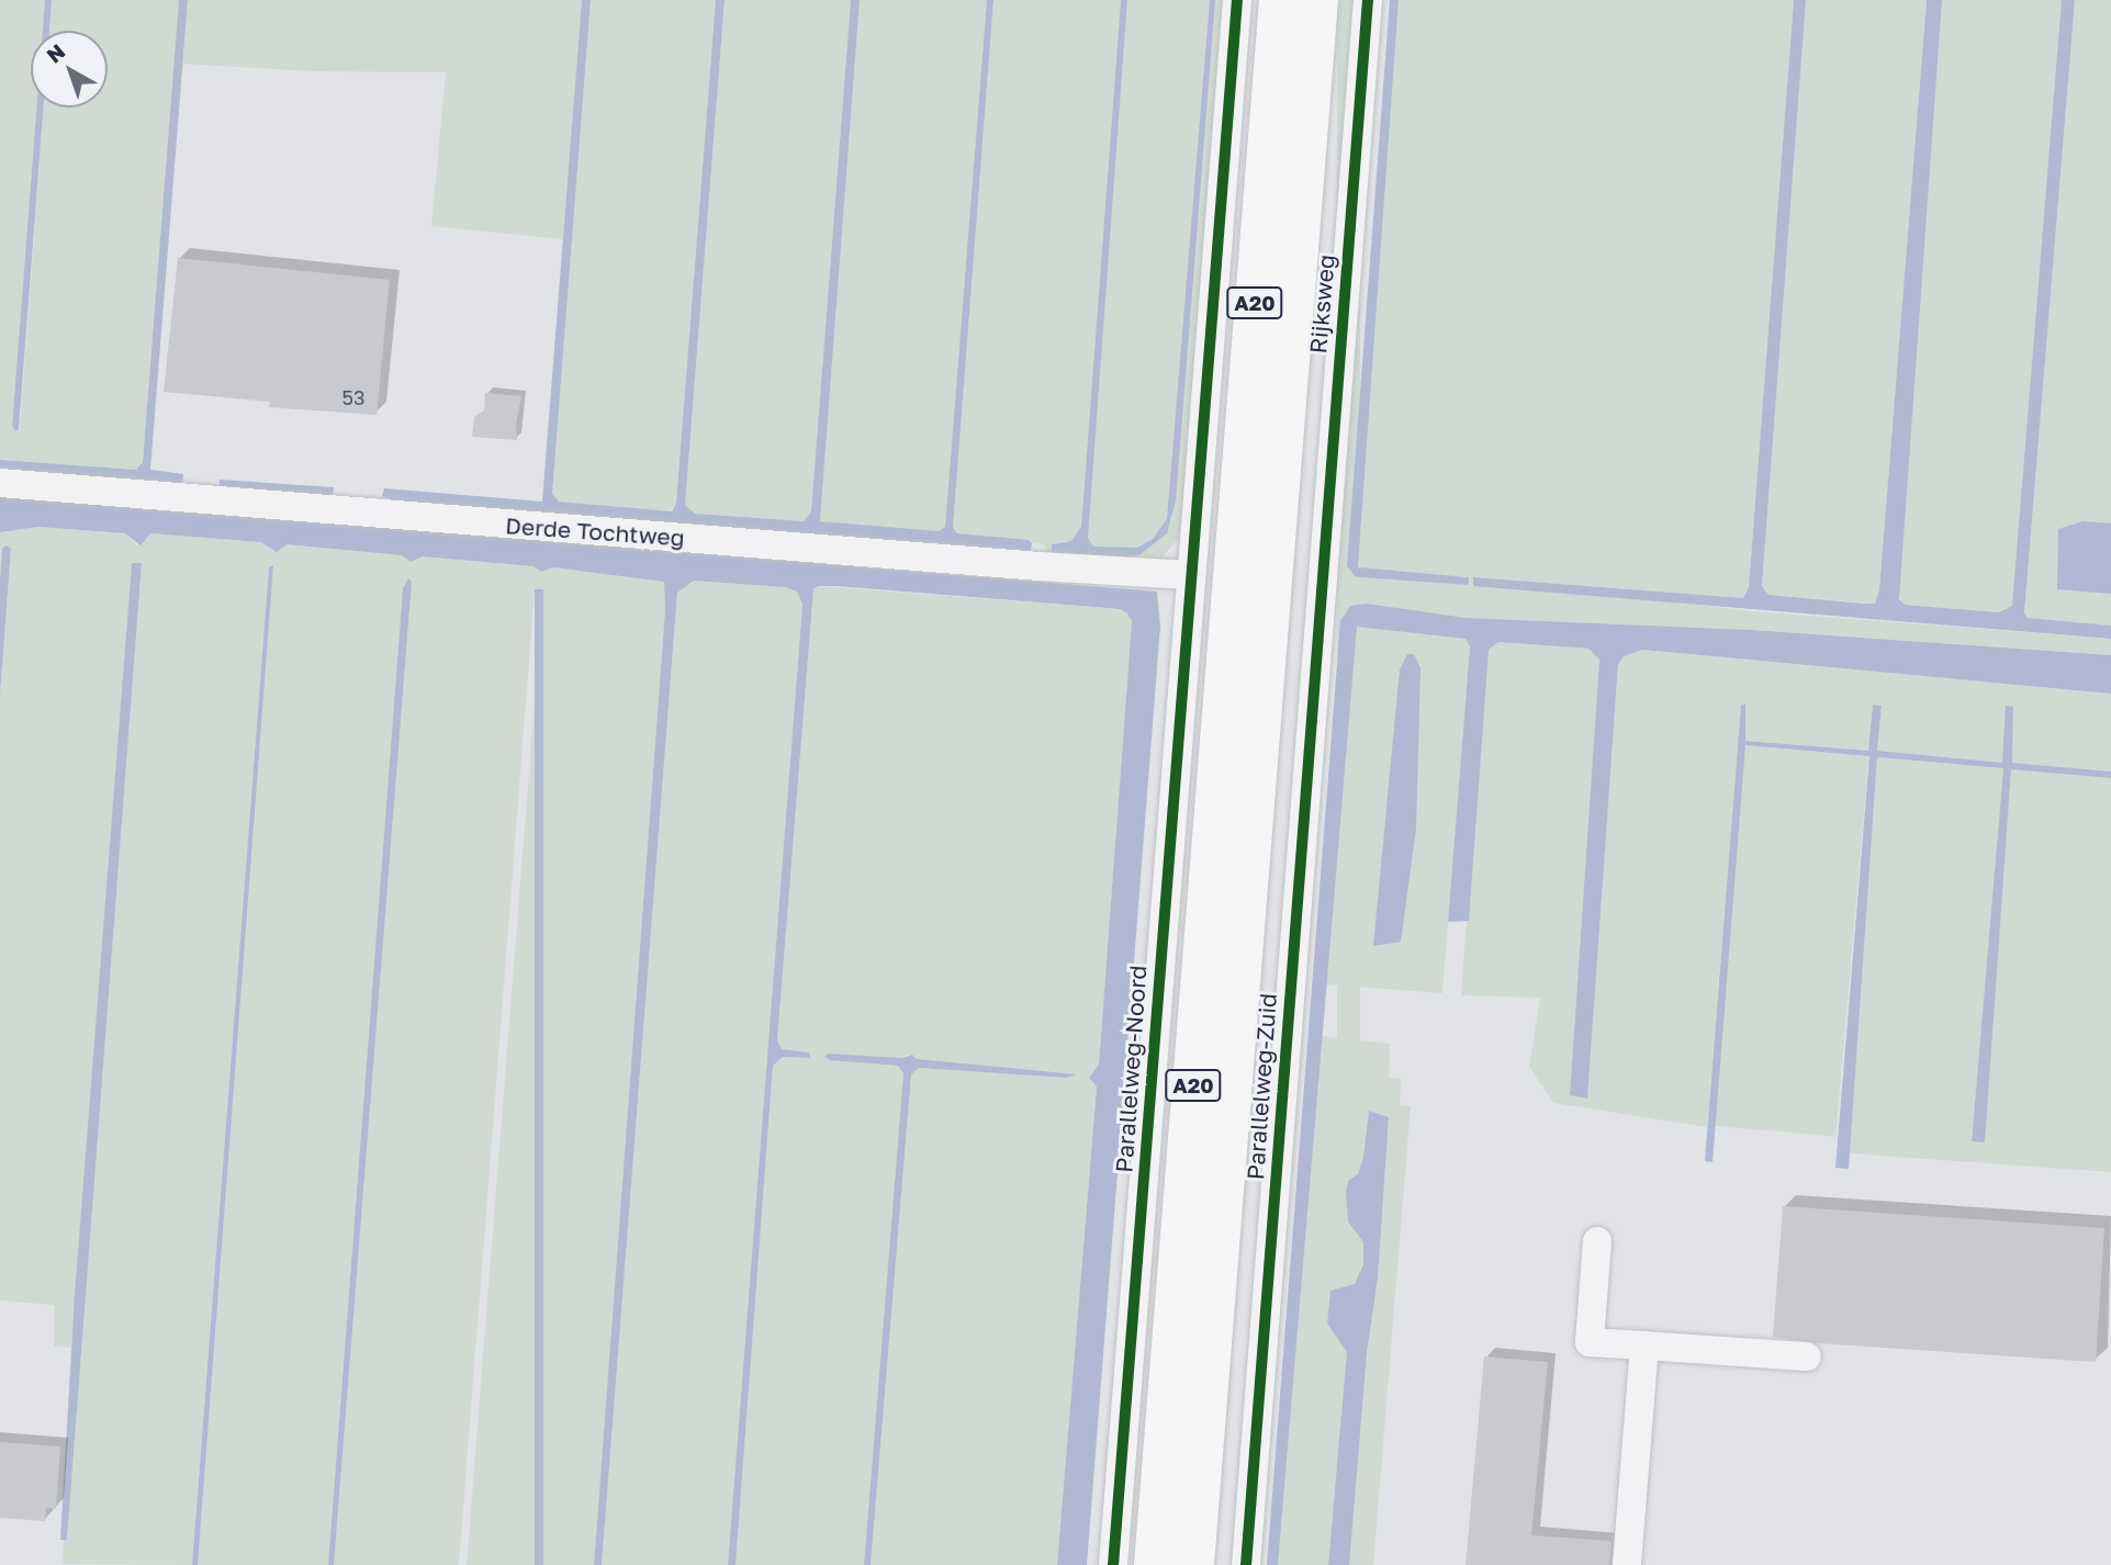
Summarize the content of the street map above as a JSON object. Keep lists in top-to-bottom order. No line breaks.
{"streets":{"highway":["A20","Rijksweg"],"street":["Derde Tochtweg","Parallelweg-Noord","Parallelweg-Zuid"]},"crossings":[["A20","Rijksweg"],["Rijksweg","Parallelweg-Zuid"],["Derde Tochtweg","Parallelweg-Noord"]],"house_numbers":["53"],"north":"top left"}
